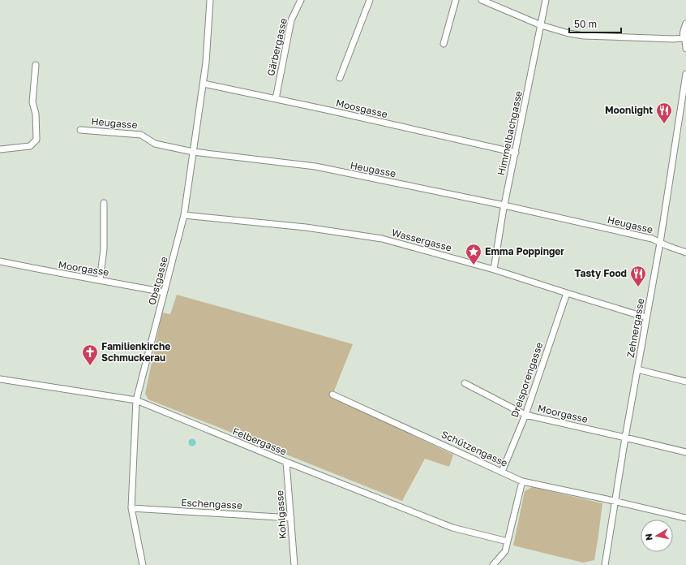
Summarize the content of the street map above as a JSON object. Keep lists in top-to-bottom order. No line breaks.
{"streets":{"street":["Gärbergasse","Moosgasse","Heugasse","Himmelbachgasse","Wassergasse","Moorgasse","Obstgasse","Zehnergasse","Dreisporengasse","Felbergasse","Schützengasse","Eschengasse","Kohlgasse"]},"crossings":[["Gärbergasse","Moosgasse"],["Moosgasse","Himmelbachgasse"],["Moosgasse","Obstgasse"],["Heugasse","Himmelbachgasse"],["Heugasse","Obstgasse"],["Heugasse","Zehnergasse"],["Himmelbachgasse","Wassergasse"],["Wassergasse","Obstgasse"],["Wassergasse","Zehnergasse"],["Wassergasse","Dreisporengasse"],["Moorgasse","Obstgasse"],["Moorgasse","Zehnergasse"],["Moorgasse","Dreisporengasse"],["Obstgasse","Felbergasse"],["Obstgasse","Eschengasse"],["Zehnergasse","Schützengasse"],["Dreisporengasse","Schützengasse"],["Felbergasse","Kohlgasse"],["Eschengasse","Kohlgasse"]],"places":{"restaurant":["Moonlight","Tasty Food"],"place":["Emma Poppinger"],"church":["Familienkirche Schmuckerau"]},"scale_bar":"50 m","north":"left"}
